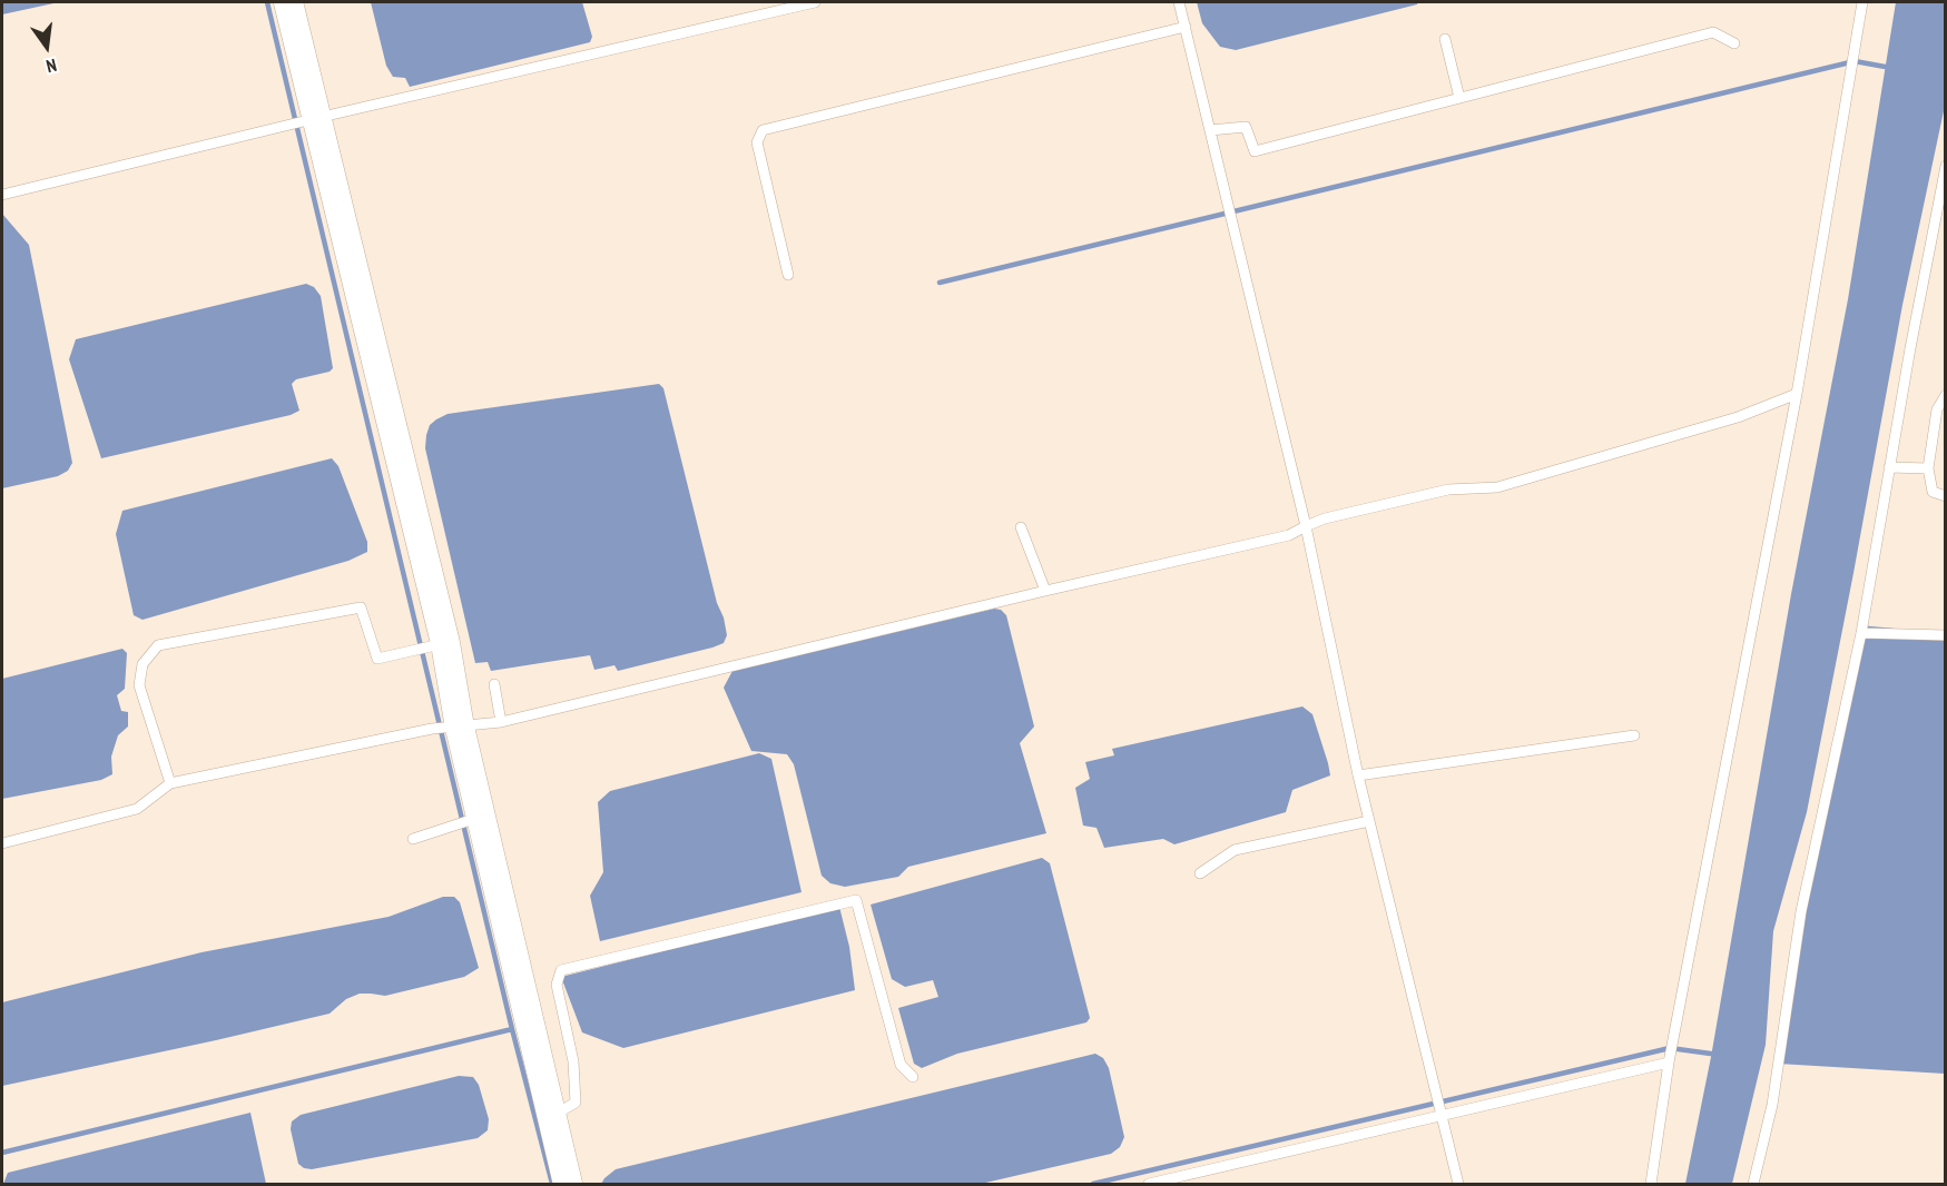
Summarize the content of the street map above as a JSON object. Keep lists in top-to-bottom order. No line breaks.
{"north":"bottom"}
